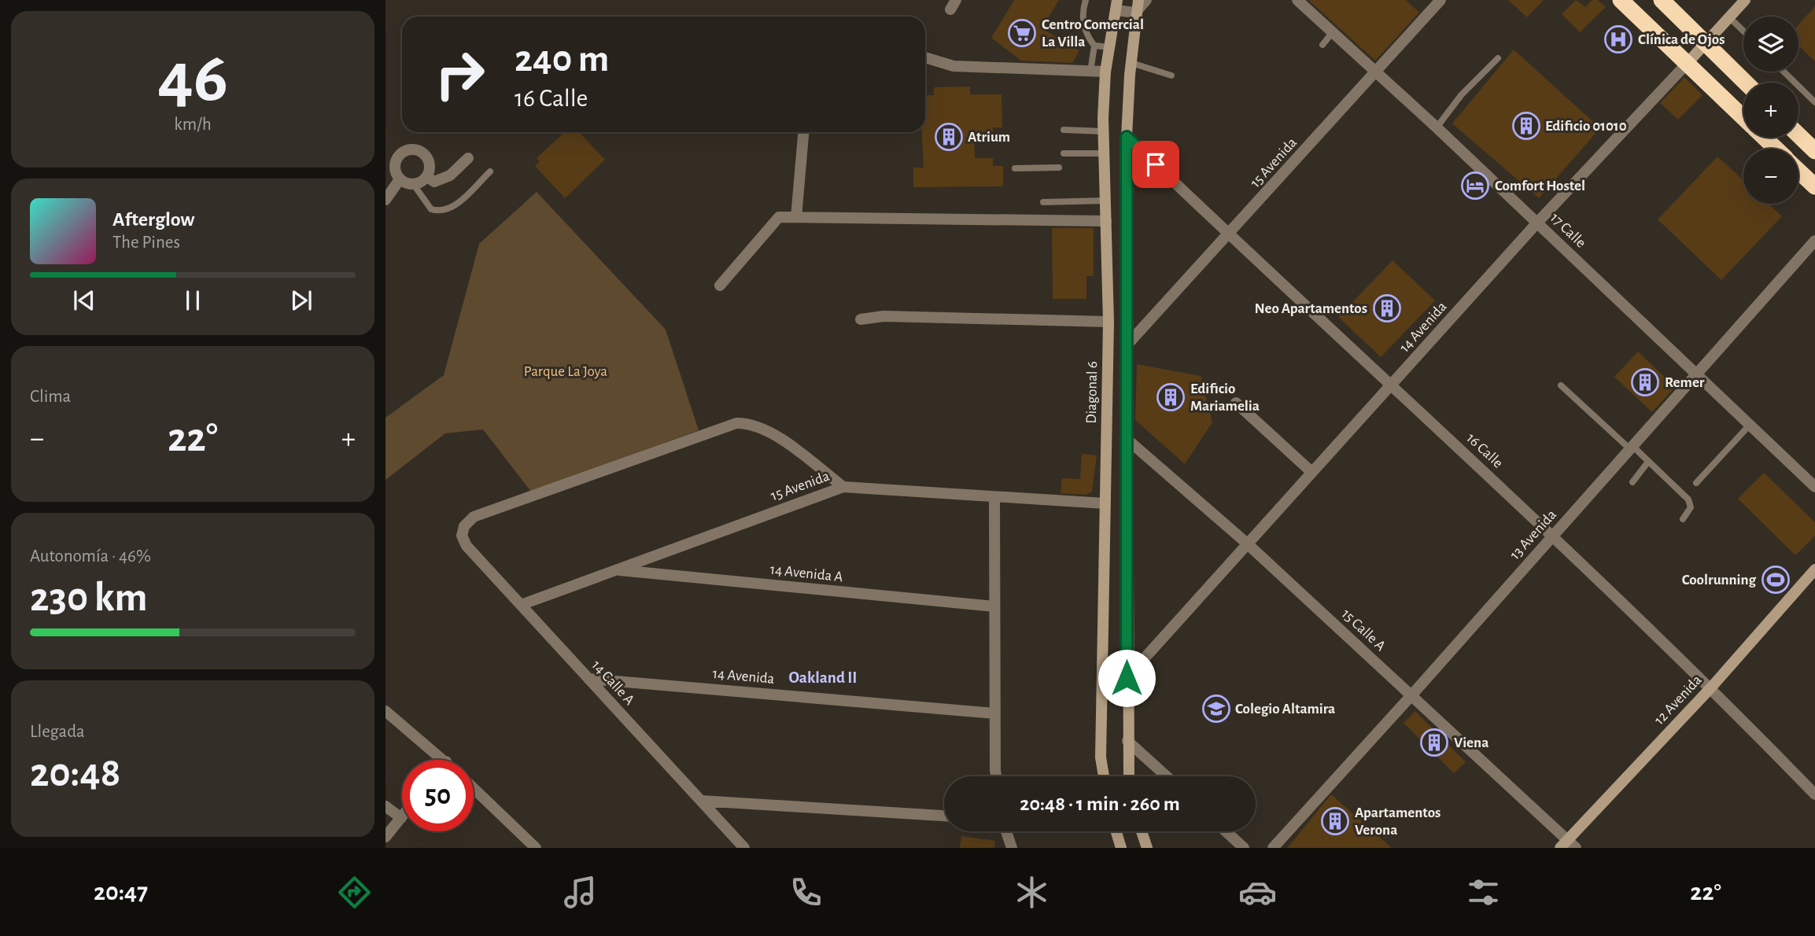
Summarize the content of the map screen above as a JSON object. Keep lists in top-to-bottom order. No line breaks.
{"streets":{"main road":["14 Avenida","Diagonal 6","12 Avenida"],"street":["15 Avenida","17 Calle","16 Calle","13 Avenida","14 Avenida A","15 Calle A","14 Calle A"]},"crossings":[["15 Avenida","17 Calle"],["15 Avenida","Diagonal 6"],["15 Avenida","16 Calle"],["15 Avenida","14 Avenida A"],["15 Avenida","14 Calle A"],["17 Calle","14 Avenida"],["17 Calle","13 Avenida"],["14 Avenida","16 Calle"],["14 Avenida","15 Calle A"],["14 Avenida","14 Calle A"],["16 Calle","13 Avenida"],["16 Calle","12 Avenida"],["13 Avenida","15 Calle A"],["15 Calle A","12 Avenida"]],"districts":["Oakland II"],"parks":["Parque La Joya"],"places":{"supermarket":["Centro Comercial La Villa"],"hospital":["Clínica de Ojos"],"building":["Edificio 01010","Atrium","Neo Apartamentos","Remer","Edificio Mariamelia","Viena","Apartamentos Verona"],"hotel":["Comfort Hostel"],"sports":["Coolrunning"],"school or university":["Colegio Altamira"]},"page":{"tile":[["46","km/h"],"Clima",["Autonomía · 46%","230 km"],["Llegada","20:48"]],"map_buttons":["+","−"],"turn":["240 m","16 Calle"],"song":["Afterglow","The Pines"],"heat":["−","22°","+"],"limit":"50","trip":"20:48 · 1 min · 260 m","tabs":["20:47","22°"]}}
